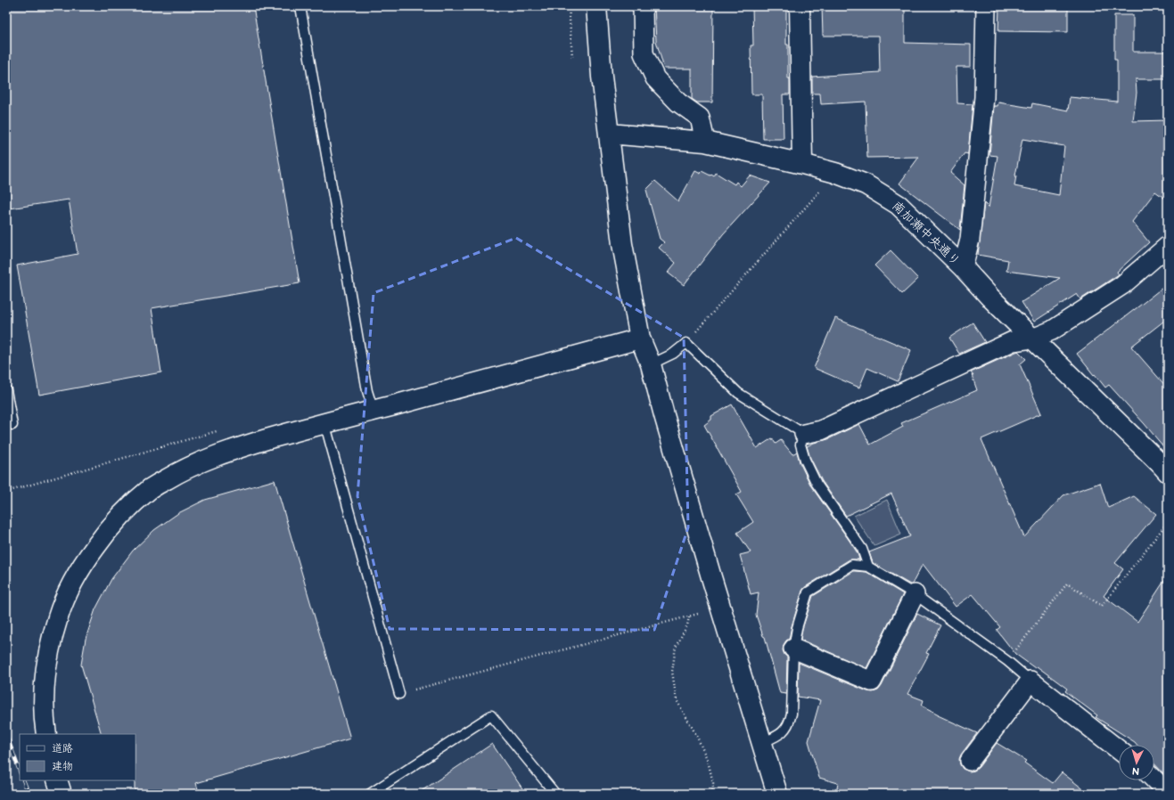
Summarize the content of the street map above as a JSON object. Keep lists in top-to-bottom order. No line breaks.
{"streets":{"street":["南加瀬中央通り"]},"legend":["道路","建物"],"north":"bottom"}
